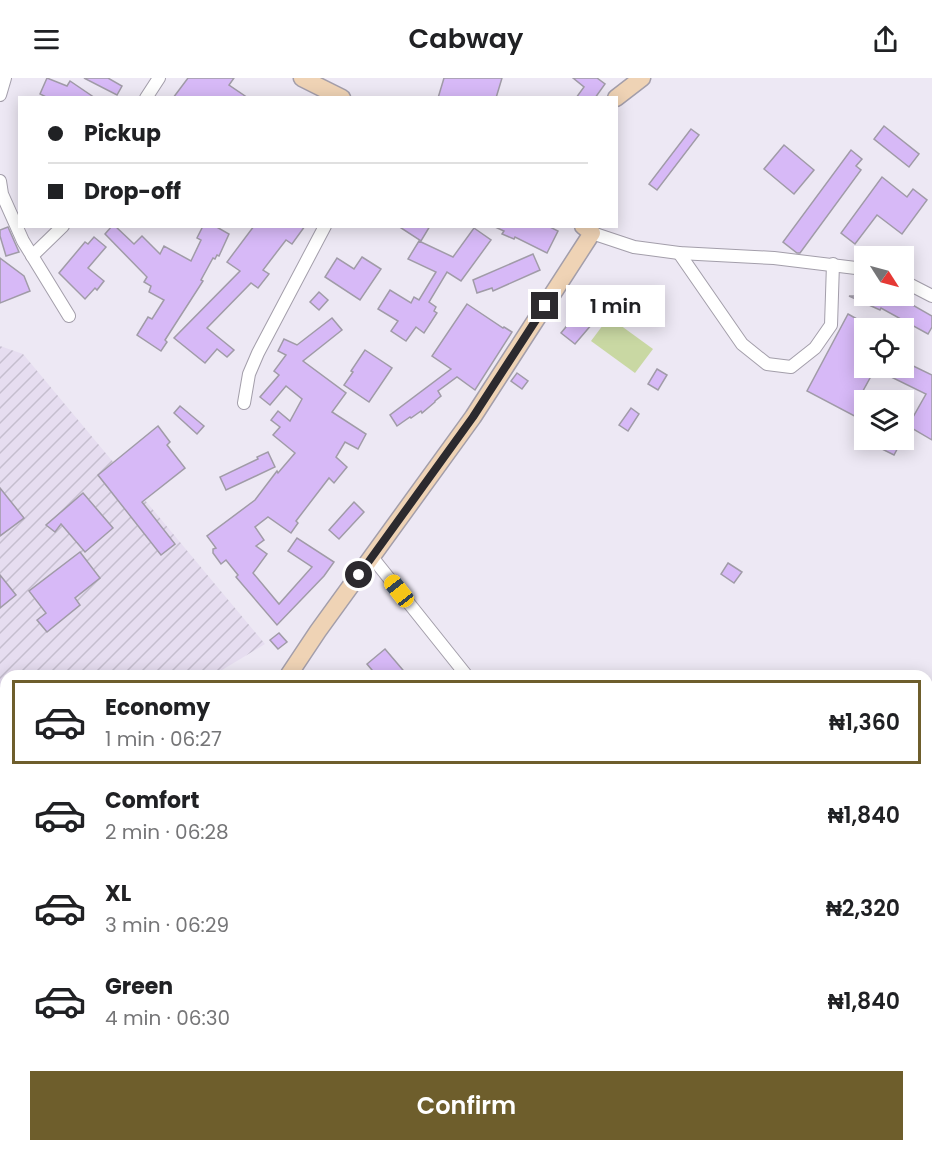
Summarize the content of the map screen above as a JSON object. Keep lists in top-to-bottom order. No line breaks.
{"north":"bottom right","page":{"header":"Cabway","banner":["Pickup","Drop-off"],"bubble":"1 min","list":[{"name":"Economy","note":"1 min · 06:27","value":"₦1,360"},{"name":"Comfort","note":"2 min · 06:28","value":"₦1,840"},{"name":"XL","note":"3 min · 06:29","value":"₦2,320"},{"name":"Green","note":"4 min · 06:30","value":"₦1,840"}],"buttons":"Confirm"}}
